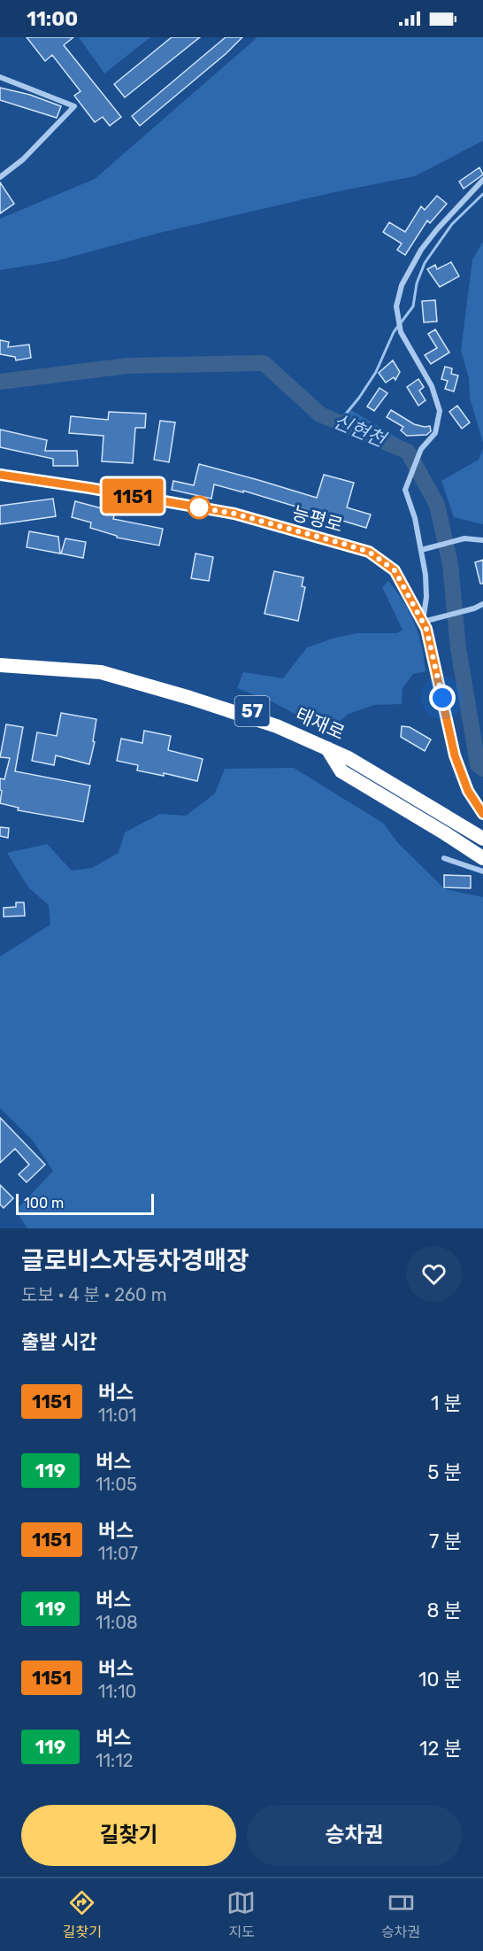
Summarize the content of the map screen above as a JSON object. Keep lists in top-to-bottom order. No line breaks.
{"streets":{"highway":["57","태재로"],"main road":["능평로"]},"water":["신현천"],"lines":["bus line 1151"],"scale_bar":"100 m","page":{"status":"11:00","on_map":"1151","scale":"100 m","heading":[["글로비스자동차경매장","도보 · 4 분 · 260 m"],"출발 시간"],"list":[{"mark":"1151","name":"버스","note":"11:01","value":"1 분"},{"mark":"119","name":"버스","note":"11:05","value":"5 분"},{"mark":"1151","name":"버스","note":"11:07","value":"7 분"},{"mark":"119","name":"버스","note":"11:08","value":"8 분"},{"mark":"1151","name":"버스","note":"11:10","value":"10 분"},{"mark":"119","name":"버스","note":"11:12","value":"12 분"}],"buttons":["길찾기","승차권"],"tabs":["길찾기","지도","승차권"]}}
